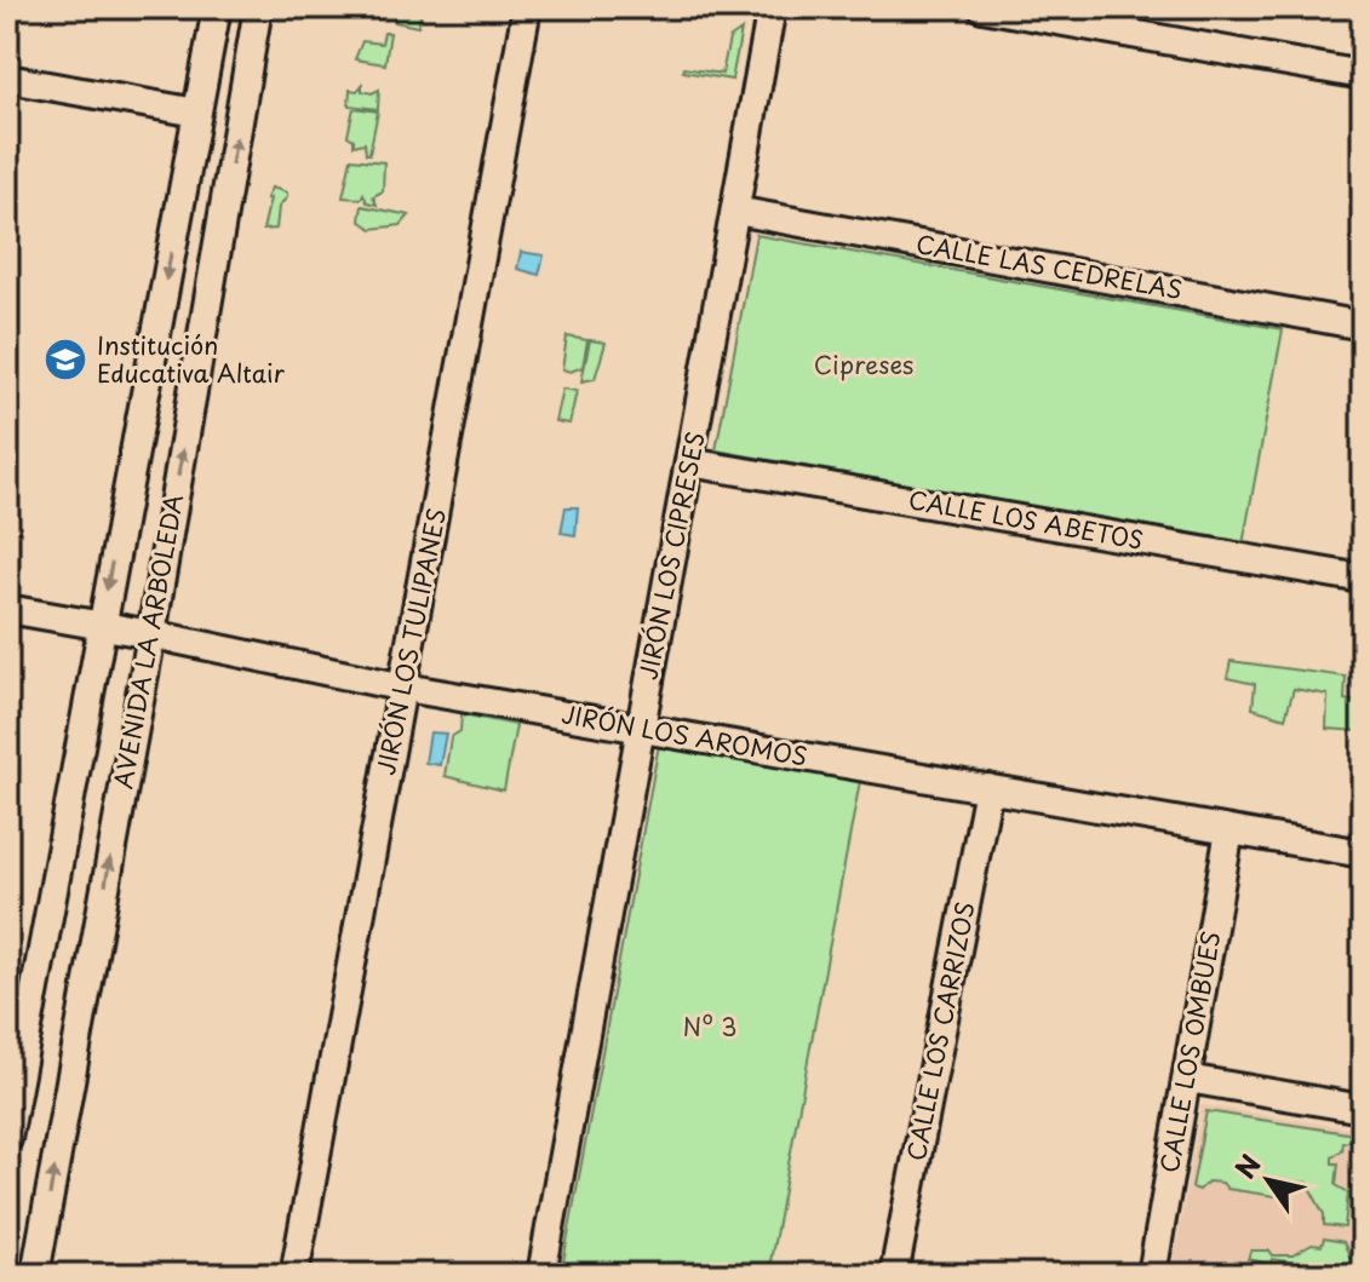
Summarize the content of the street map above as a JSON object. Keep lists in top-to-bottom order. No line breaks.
{"streets":{"street":["CALLE LAS CEDRELAS","CALLE LOS ABETOS","JIRÓN LOS CIPRESES","AVENIDA LA ARBOLEDA","JIRÓN LOS TULIPANES","JIRÓN LOS AROMOS","CALLE LOS CARRIZOS","CALLE LOS OMBUES"]},"crossings":[["CALLE LAS CEDRELAS","JIRÓN LOS CIPRESES"],["CALLE LOS ABETOS","JIRÓN LOS CIPRESES"],["JIRÓN LOS CIPRESES","JIRÓN LOS AROMOS"],["AVENIDA LA ARBOLEDA","JIRÓN LOS AROMOS"],["JIRÓN LOS TULIPANES","JIRÓN LOS AROMOS"],["JIRÓN LOS AROMOS","CALLE LOS CARRIZOS"],["JIRÓN LOS AROMOS","CALLE LOS OMBUES"]],"parks":["Cipreses","Nº 3"],"places":{"school or university":["Institución Educativa Altair"]},"north":"top left"}
